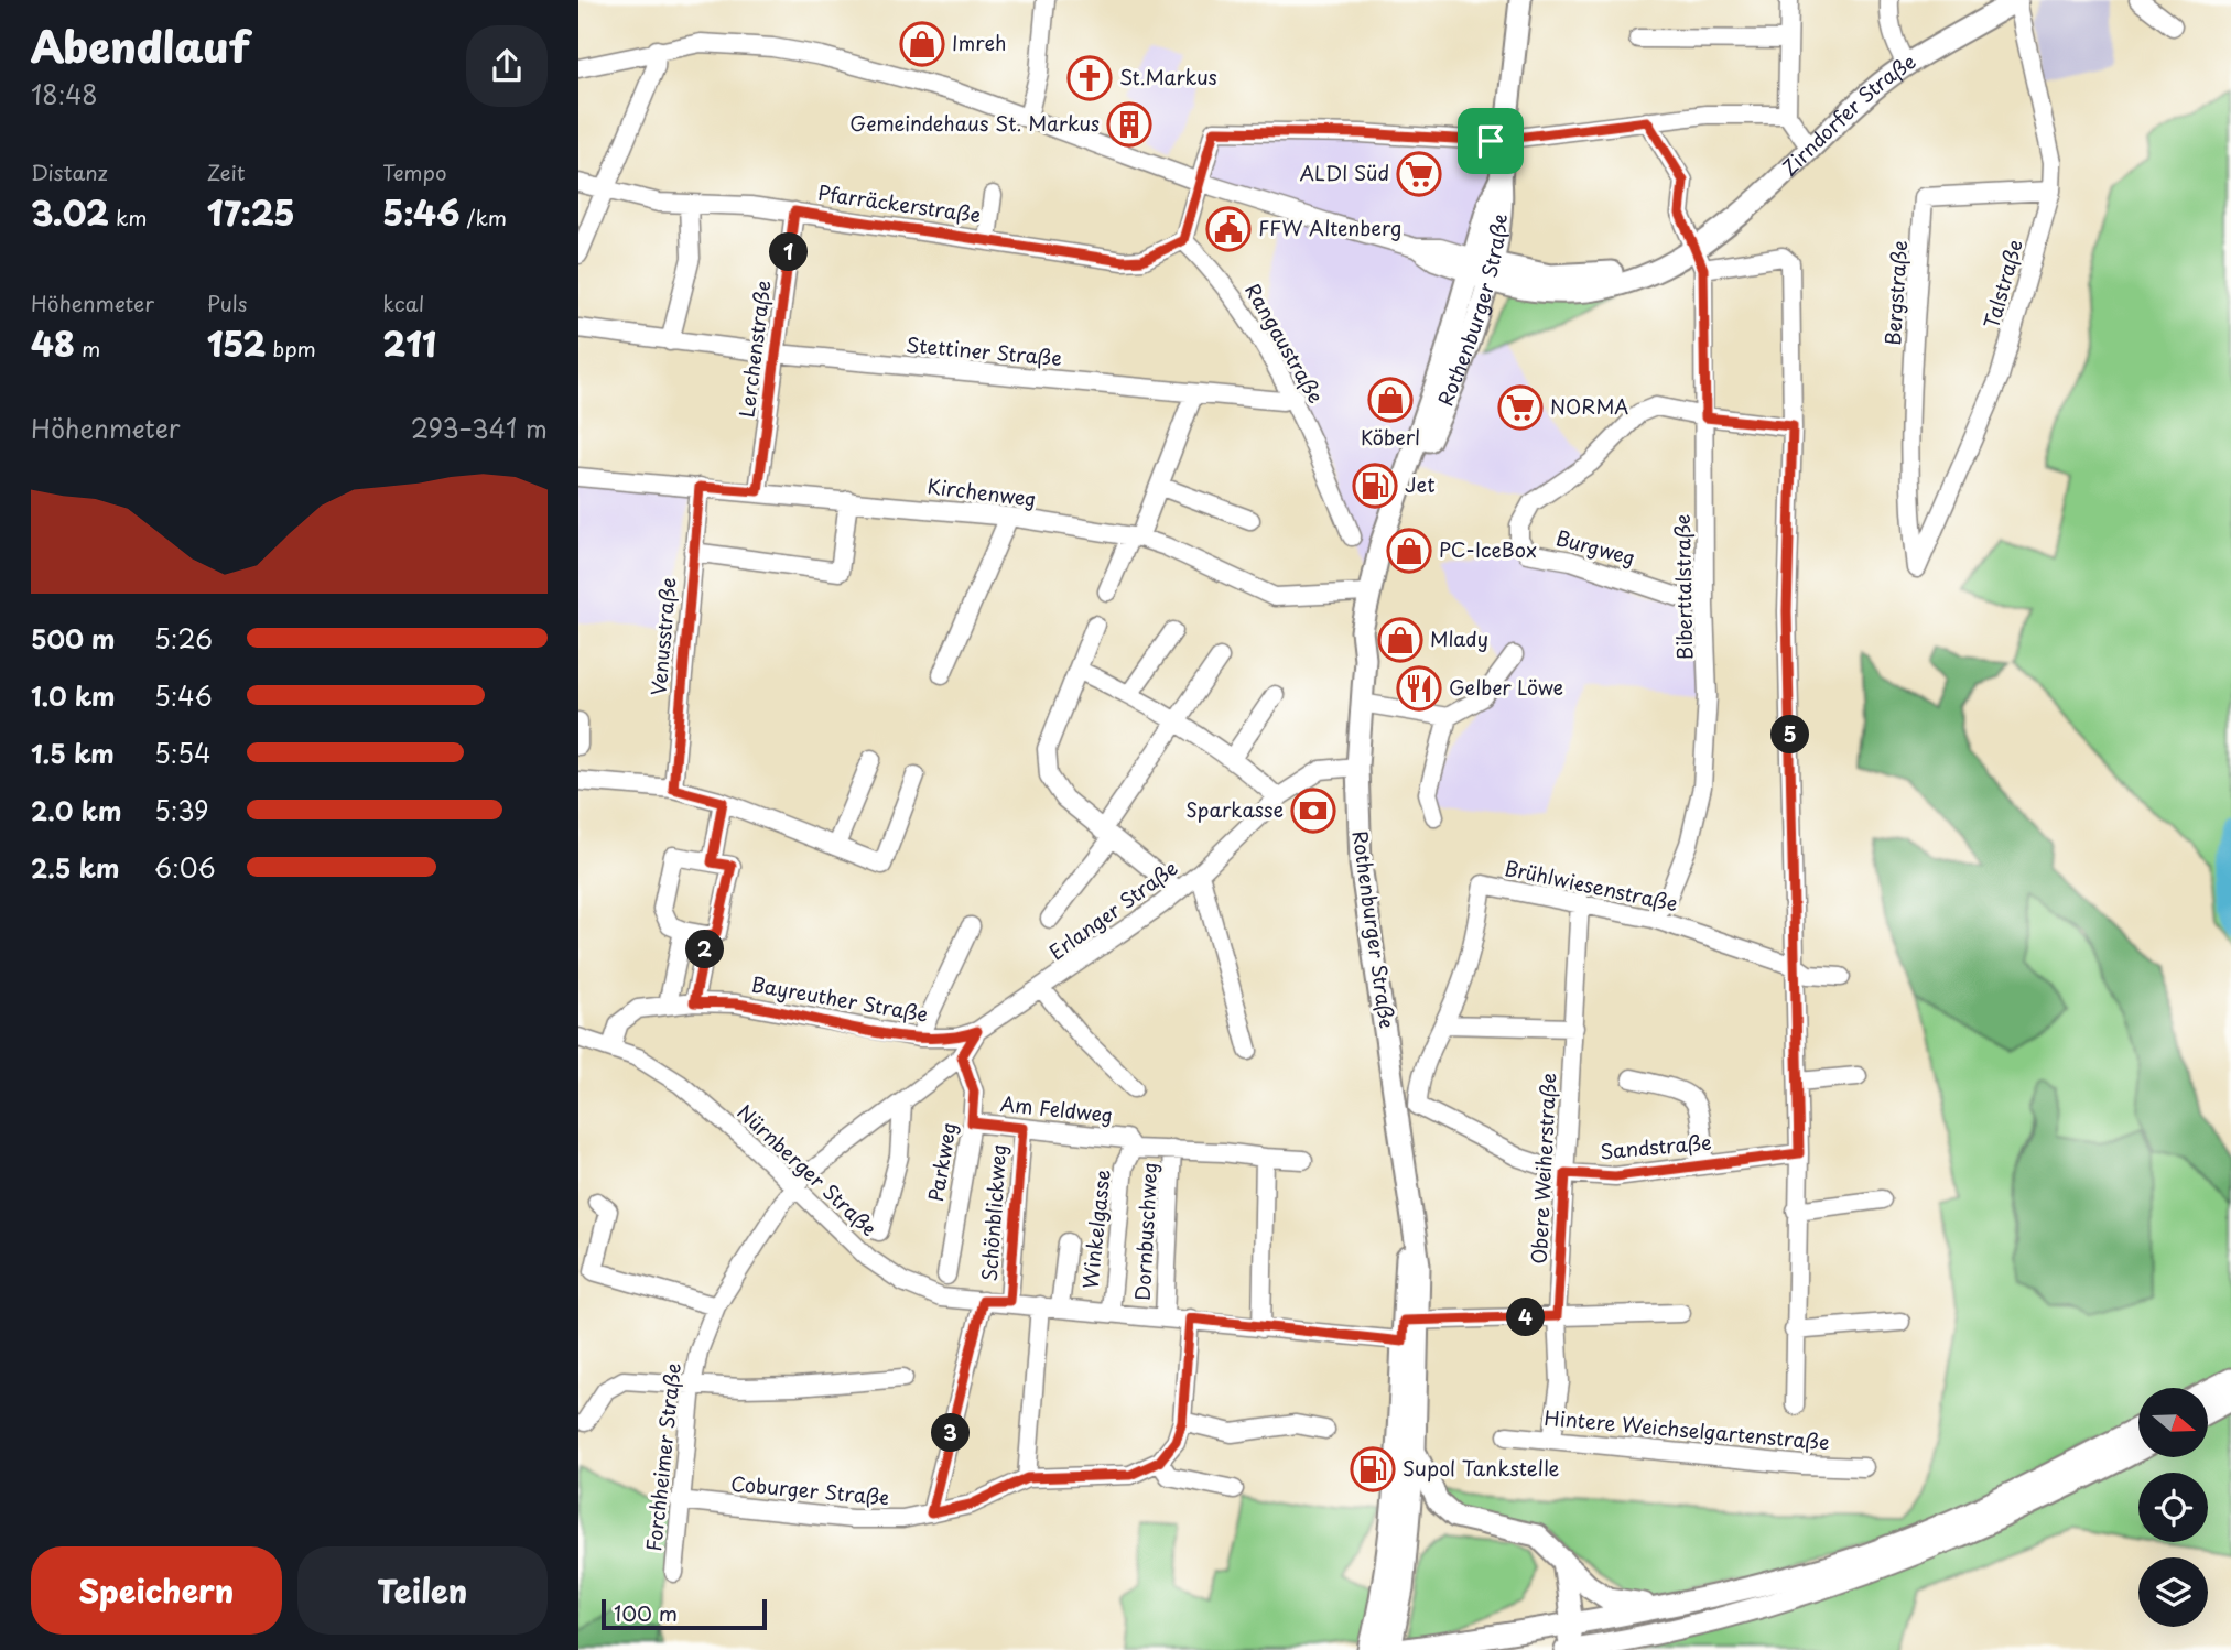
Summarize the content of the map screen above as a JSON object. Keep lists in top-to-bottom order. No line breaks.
{"streets":{"main road":["Zirndorfer Straße","Rothenburger Straße"],"street":["Pfarräckerstraße","Talstraße","Bergstraße","Rangaustraße","Lerchenstraße","Stettiner Straße","Kirchenweg","Burgweg","Biberttalstraße","Venusstraße","Brühlwiesenstraße","Erlanger Straße","Bayreuther Straße","Am Feldweg","Sandstraße","Parkweg","Obere Weiherstraße","Nürnberger Straße","Schönblickweg","Winkelgasse","Dornbuschweg","Hintere Weichselgartenstraße","Forchheimer Straße","Coburger Straße"]},"crossings":[["Zirndorfer Straße","Talstraße"],["Zirndorfer Straße","Rothenburger Straße"],["Zirndorfer Straße","Biberttalstraße"],["Pfarräckerstraße","Rangaustraße"],["Pfarräckerstraße","Lerchenstraße"],["Talstraße","Bergstraße"],["Rothenburger Straße","Kirchenweg"],["Rothenburger Straße","Erlanger Straße"],["Rothenburger Straße","Nürnberger Straße"],["Rangaustraße","Stettiner Straße"],["Lerchenstraße","Stettiner Straße"],["Lerchenstraße","Kirchenweg"],["Kirchenweg","Venusstraße"],["Burgweg","Biberttalstraße"],["Biberttalstraße","Brühlwiesenstraße"],["Brühlwiesenstraße","Sandstraße"],["Brühlwiesenstraße","Obere Weiherstraße"],["Erlanger Straße","Bayreuther Straße"],["Erlanger Straße","Parkweg"],["Erlanger Straße","Nürnberger Straße"],["Erlanger Straße","Forchheimer Straße"],["Bayreuther Straße","Nürnberger Straße"],["Am Feldweg","Parkweg"],["Am Feldweg","Schönblickweg"],["Am Feldweg","Winkelgasse"],["Sandstraße","Obere Weiherstraße"],["Obere Weiherstraße","Nürnberger Straße"],["Obere Weiherstraße","Hintere Weichselgartenstraße"],["Nürnberger Straße","Schönblickweg"],["Nürnberger Straße","Winkelgasse"],["Nürnberger Straße","Dornbuschweg"],["Nürnberger Straße","Forchheimer Straße"],["Winkelgasse","Dornbuschweg"],["Forchheimer Straße","Coburger Straße"]],"places":{"shop":["Imreh","Köberl","PC-IceBox","Mlady"],"church":["St.Markus"],"building":["Gemeindehaus St. Markus"],"supermarket":["ALDI Süd","NORMA"],"public building":["FFW Altenberg"],"fuel station":["Jet","Supol Tankstelle"],"restaurant":["Gelber Löwe"],"bank":["Sparkasse"]},"scale_bar":"100 m","north":"right","page":{"heading":["Abendlauf","18:48"],"stats":[["Distanz","3.02 km"],["Zeit","17:25"],["Tempo","5:46 /km"],["Höhenmeter","48 m"],["Puls","152 bpm"],["kcal","211"]],"pins":["1","5","2","4","3"],"chart":["Höhenmeter","293–341 m"],"list":[{"name":"500 m","note":"5:26"},{"name":"1.0 km","note":"5:46"},{"name":"1.5 km","note":"5:54"},{"name":"2.0 km","note":"5:39"},{"name":"2.5 km","note":"6:06"}],"buttons":["Speichern","Teilen"],"scale":"100 m"}}
